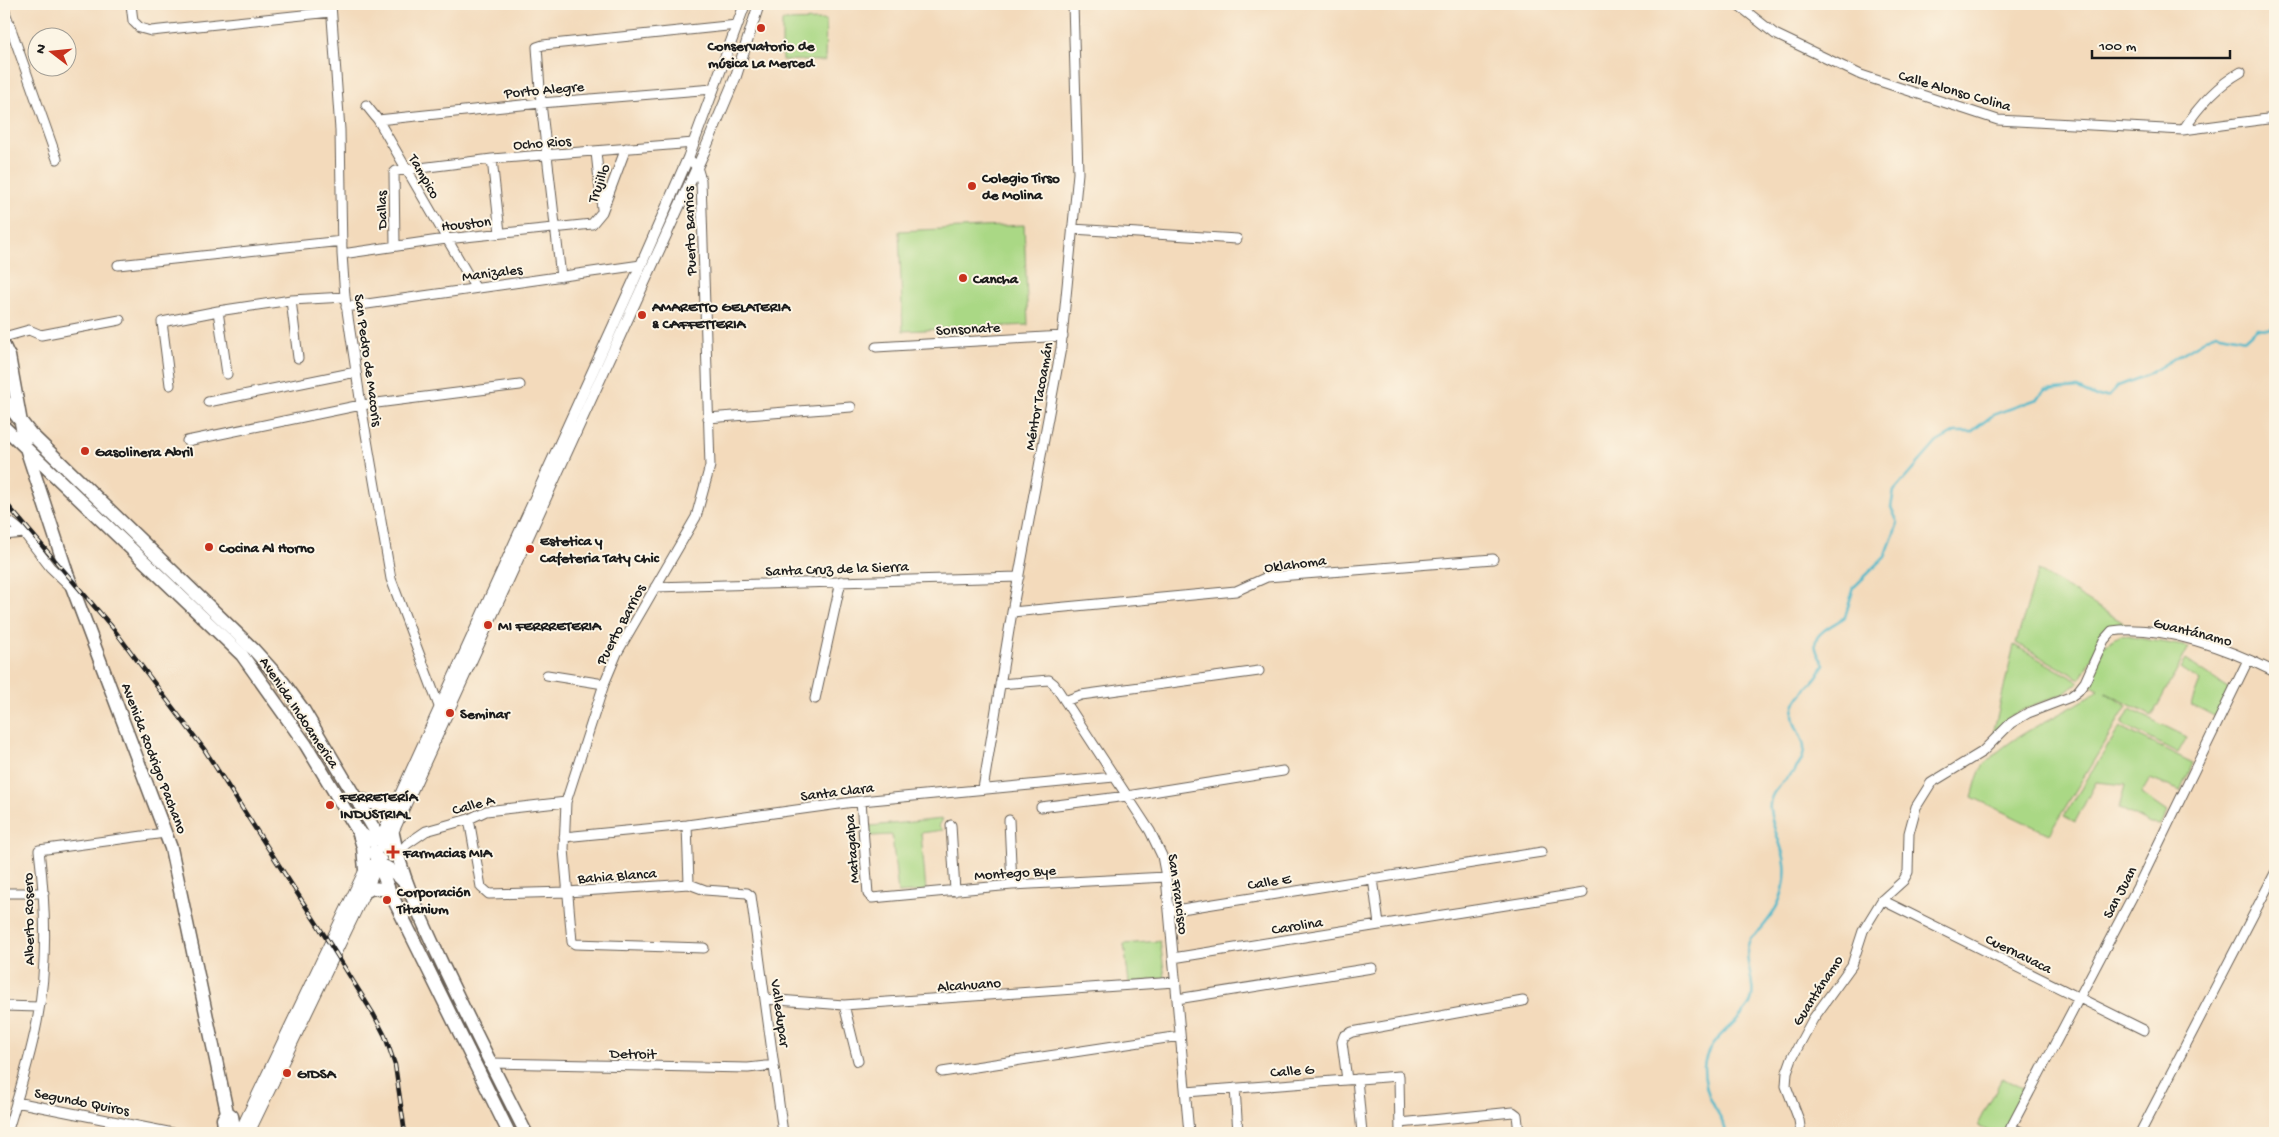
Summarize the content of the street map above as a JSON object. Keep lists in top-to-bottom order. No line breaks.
{"streets":{"main road":["Avenida Indoamerica","Avenida Rodrigo Pachano"],"street":["Porto Alegre","Calle Alonso Colina","Ocho Rios","Tampico","Trujillo","Dallas","Houston","Puerto Barrios","Manizales","Sonsonate","San Pedro de Macoris","Méntor Tacoamán","Oklahoma","Santa Cruz de la Sierra","Guantánamo","Santa Clara","Calle A","Matagalpa","Montego Bye","Bahia Blanca","Calle E","San Juan","San Francisco","Alberto Rosero","Carolina","Cuernavaca","Alcahuano","Valledupar","Detroit","Calle G","Segundo Quiros"]},"crossings":[["Porto Alegre","Tampico"],["Ocho Rios","Tampico"],["Ocho Rios","Trujillo"],["Ocho Rios","Dallas"],["Tampico","Houston"],["Tampico","Manizales"],["Trujillo","Houston"],["Dallas","Houston"],["Houston","San Pedro de Macoris"],["Puerto Barrios","Santa Cruz de la Sierra"],["Puerto Barrios","Santa Clara"],["Puerto Barrios","Calle A"],["Puerto Barrios","Bahia Blanca"],["Manizales","San Pedro de Macoris"],["Sonsonate","Méntor Tacoamán"],["Méntor Tacoamán","Oklahoma"],["Méntor Tacoamán","Santa Cruz de la Sierra"],["Méntor Tacoamán","Santa Clara"],["Méntor Tacoamán","San Francisco"],["Guantánamo","San Juan"],["Guantánamo","Cuernavaca"],["Avenida Indoamerica","Avenida Rodrigo Pachano"],["Avenida Indoamerica","Calle A"],["Avenida Rodrigo Pachano","Alberto Rosero"],["Santa Clara","Matagalpa"],["Santa Clara","San Francisco"],["Calle A","Bahia Blanca"],["Matagalpa","Montego Bye"],["Montego Bye","San Francisco"],["Bahia Blanca","Valledupar"],["Calle E","San Francisco"],["San Juan","Cuernavaca"],["San Francisco","Carolina"],["San Francisco","Alcahuano"],["San Francisco","Calle G"],["Alberto Rosero","Segundo Quiros"],["Alcahuano","Valledupar"],["Valledupar","Detroit"]],"places":{"other":["Conservatorio de música La Merced","Colegio Tirso de Molina","Cancha","AMARETTO GELATERIA & CAFFETTERIA","Gasolinera Abril","Cocina Al Horno","Estetica y Cafeteria Taty Chic","MI FERRRETERIA","Seminar","FERRETERÍA INDUSTRIAL","Corporación Titanium","GIDSA"],"health":["Farmacias MIA"]},"scale_bar":"100 m","north":"left"}
